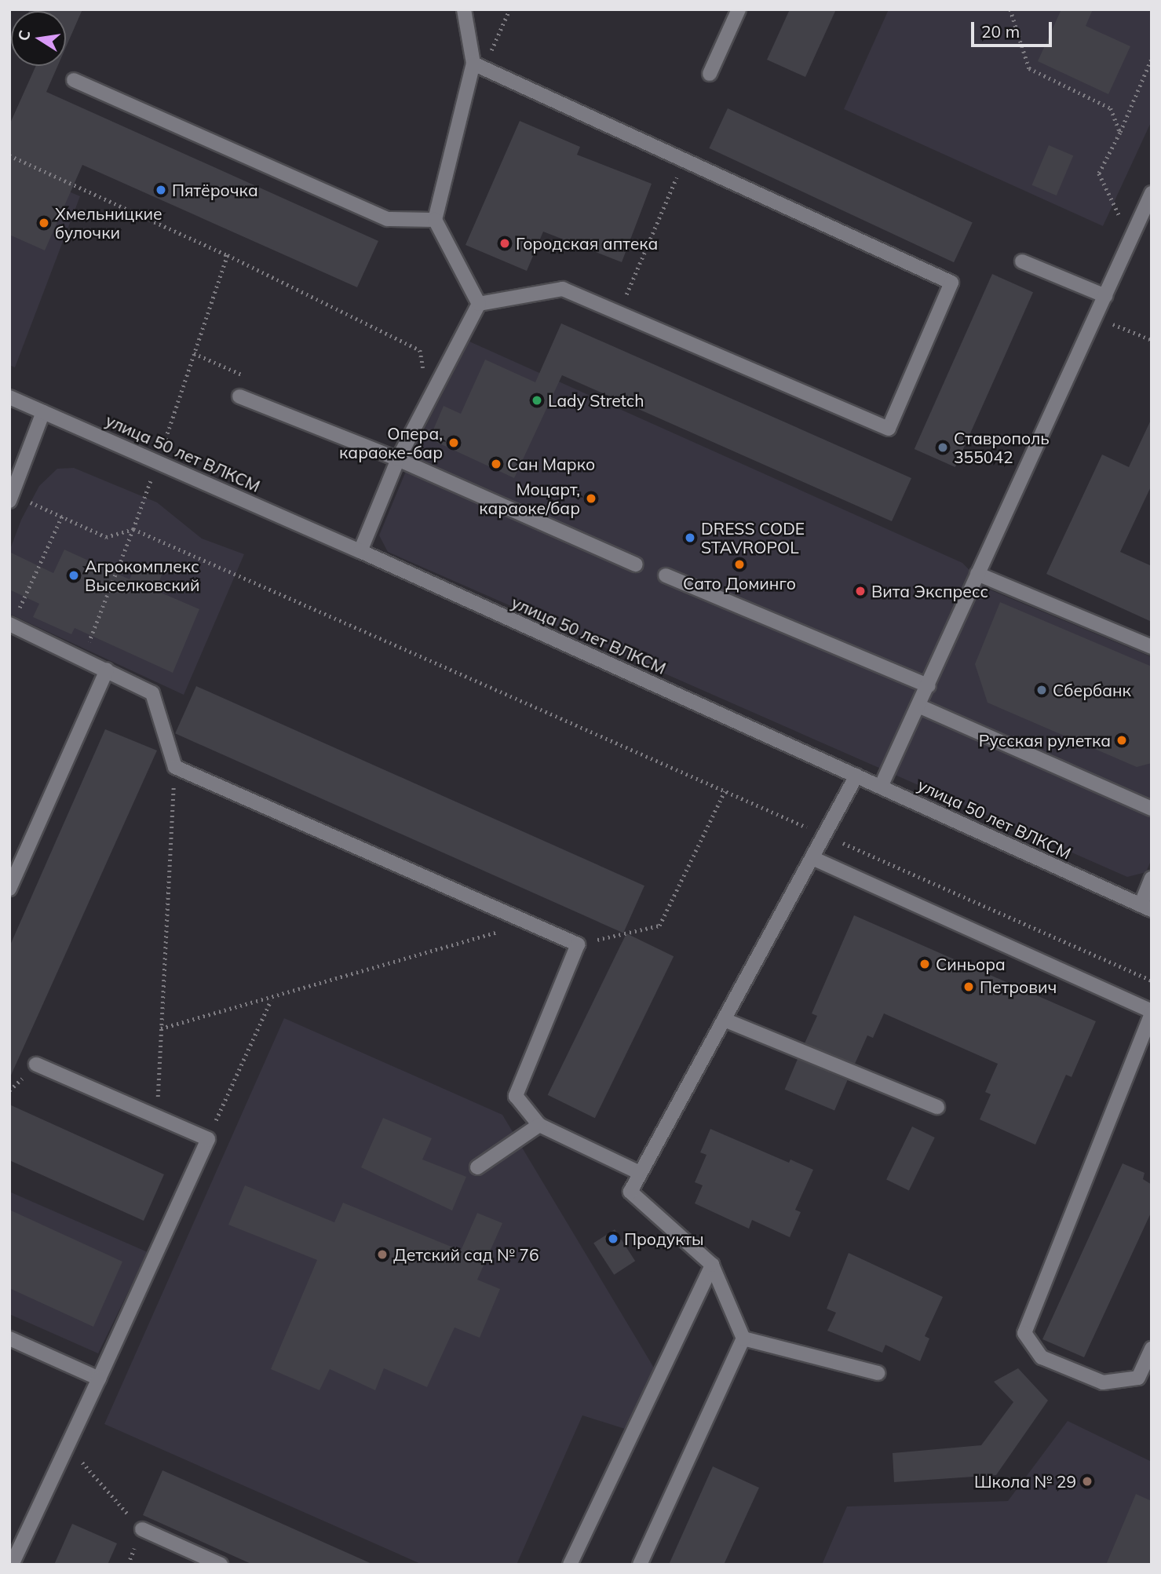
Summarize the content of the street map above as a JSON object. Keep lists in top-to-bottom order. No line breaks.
{"streets":{"street":["улица 50 лет ВЛКСМ"]},"places":["Пятёрочка","Хмельницкие булочки","Городская аптека","Lady Stretch","Опера, караоке-бар","Ставрополь 355042","Сан Марко","Моцарт, караоке/бар","DRESS CODE STAVROPOL","Сато Доминго","Агрокомплекс Выселковский","Вита Экспресс","Сбербанк","Русская рулетка","Синьора","Петрович","Продукты","Детский сад № 76","Школа № 29"],"scale_bar":"20 m","north":"left"}
